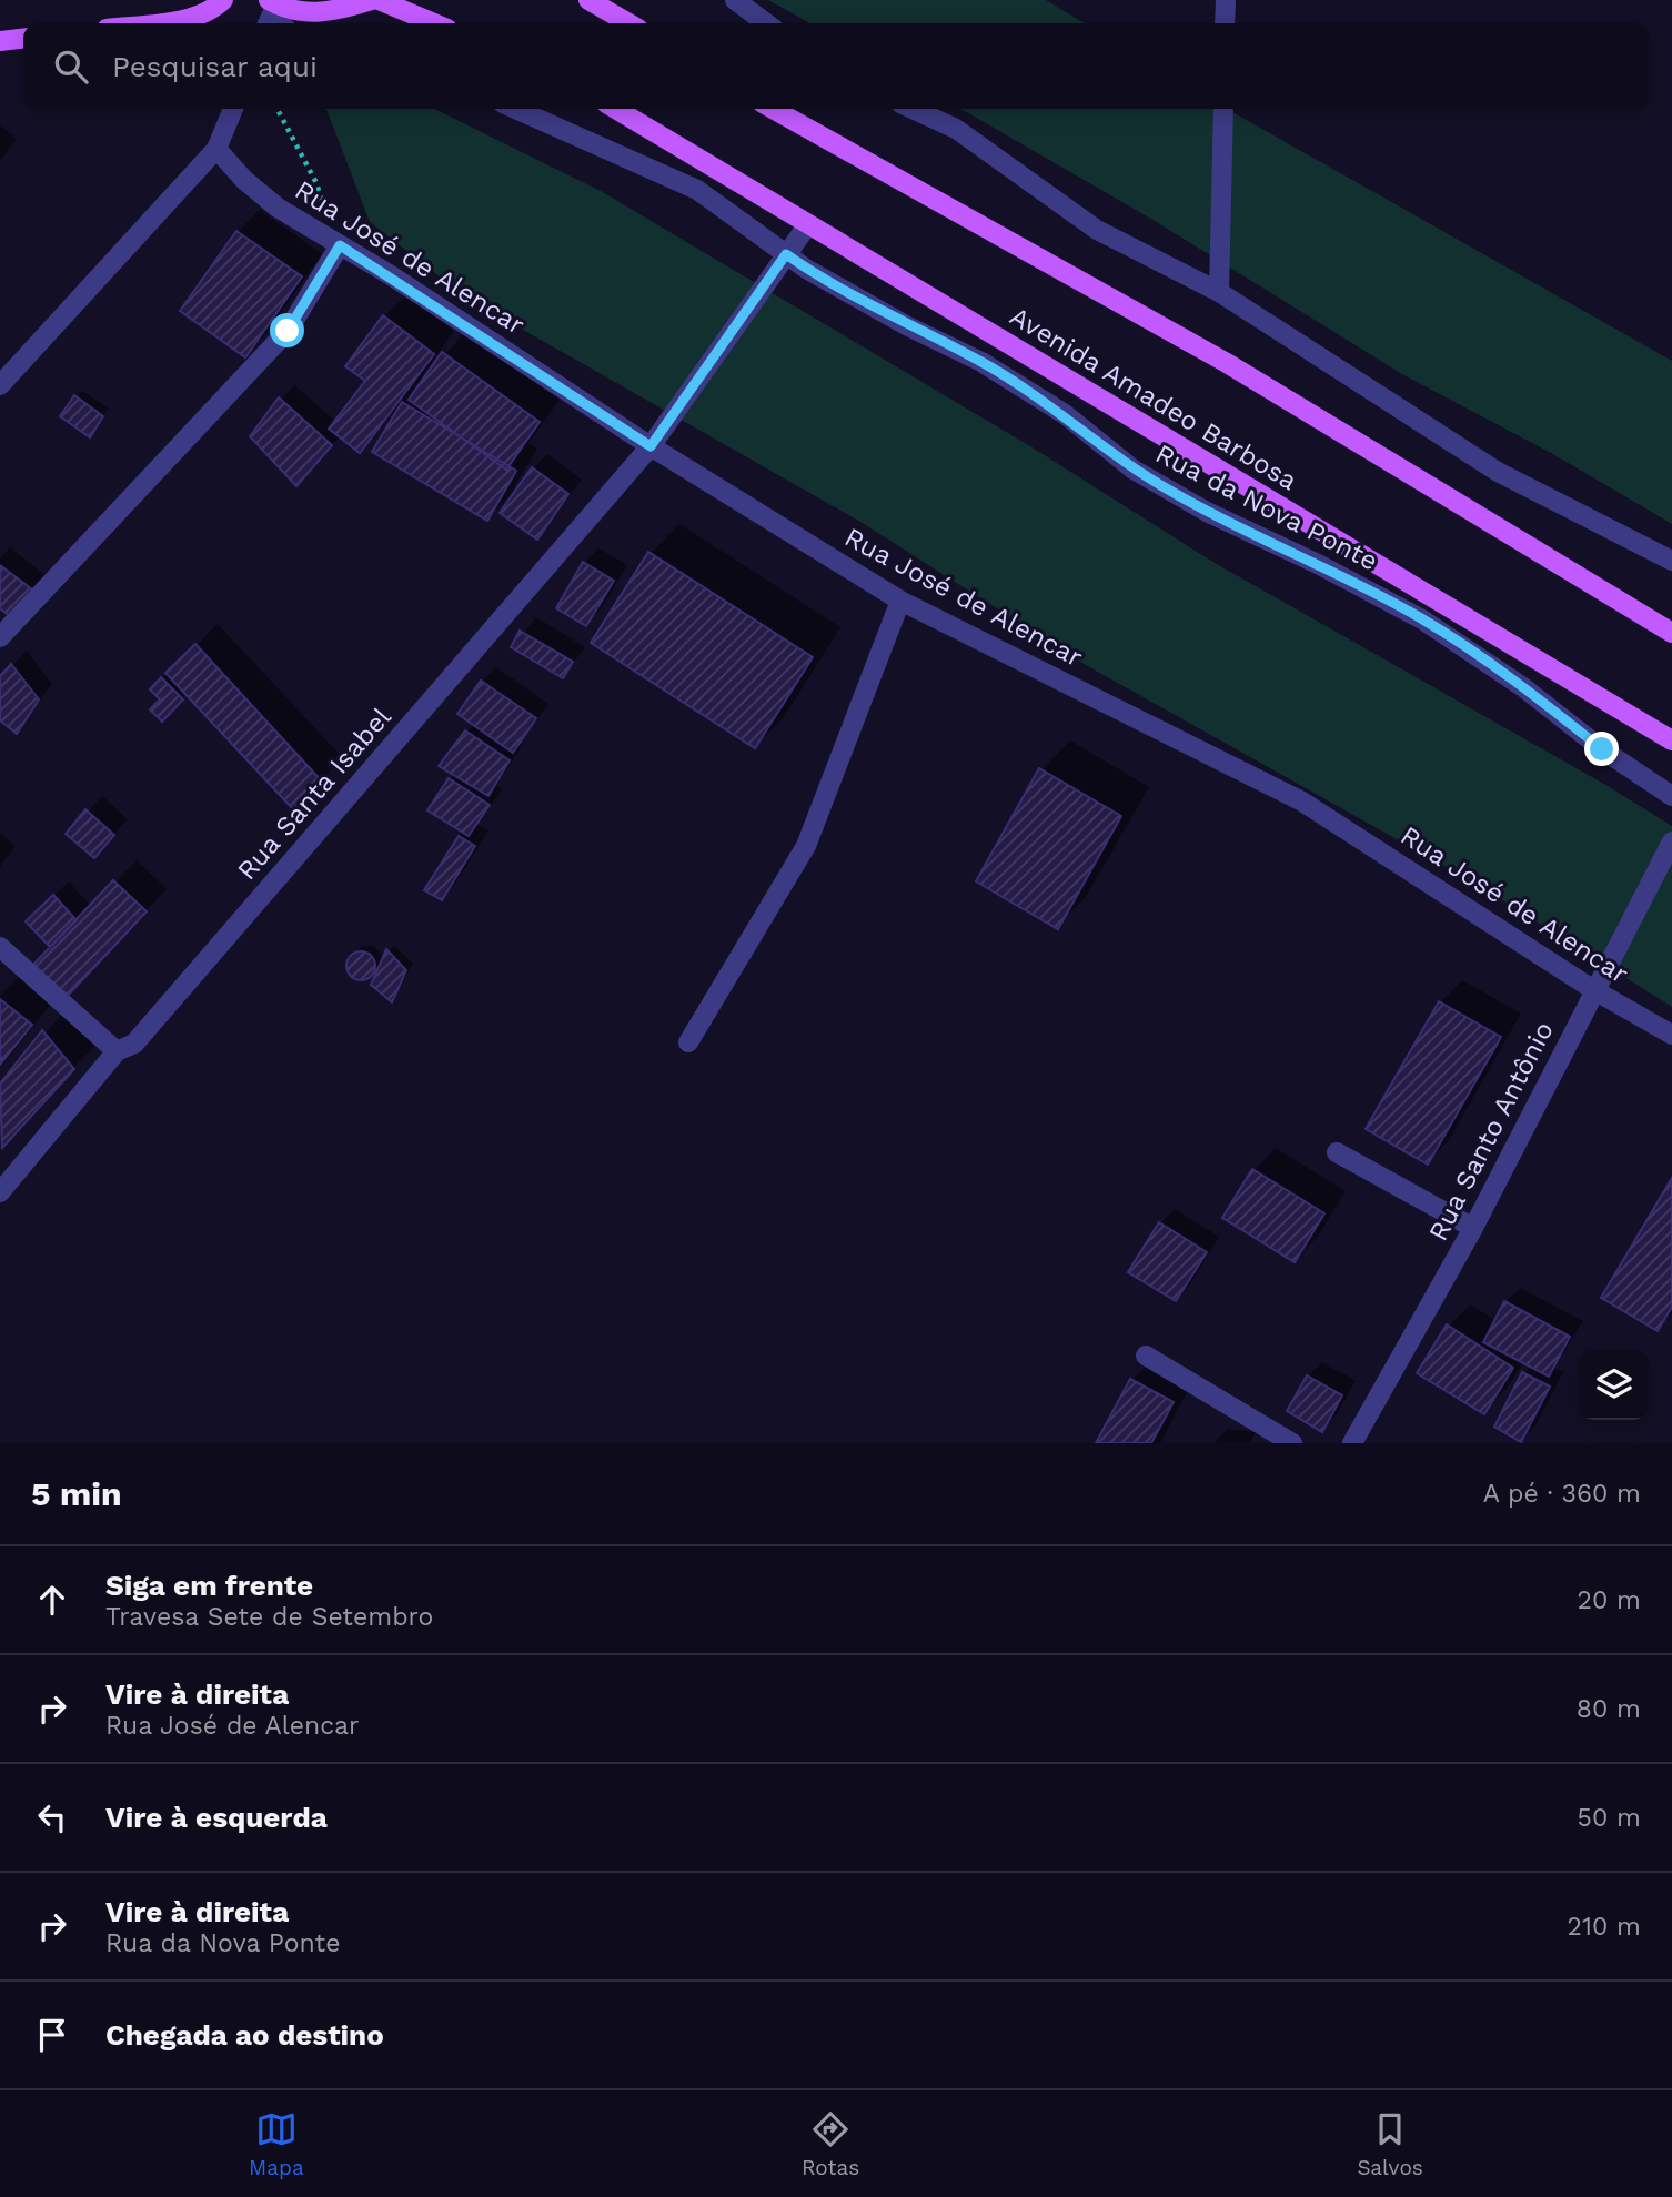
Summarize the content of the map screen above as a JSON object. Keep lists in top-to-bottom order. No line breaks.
{"streets":{"main road":["Avenida Amadeo Barbosa"],"street":["Rua José de Alencar","Rua da Nova Ponte","Rua Santa Isabel","Rua Santo Antônio"]},"crossings":[["Rua José de Alencar","Rua Santa Isabel"],["Rua José de Alencar","Rua Santo Antônio"],["Avenida Amadeo Barbosa","Rua Santa Isabel"],["Rua da Nova Ponte","Rua Santa Isabel"]],"page":{"search":"Pesquisar aqui","heading":["5 min","A pé · 360 m"],"list":[["Siga em frente","Travesa Sete de Setembro","20 m"],["Vire à direita","Rua José de Alencar","80 m"],["Vire à esquerda","50 m"],["Vire à direita","Rua da Nova Ponte","210 m"],"Chegada ao destino"],"nav":["Mapa","Rotas","Salvos"]}}
